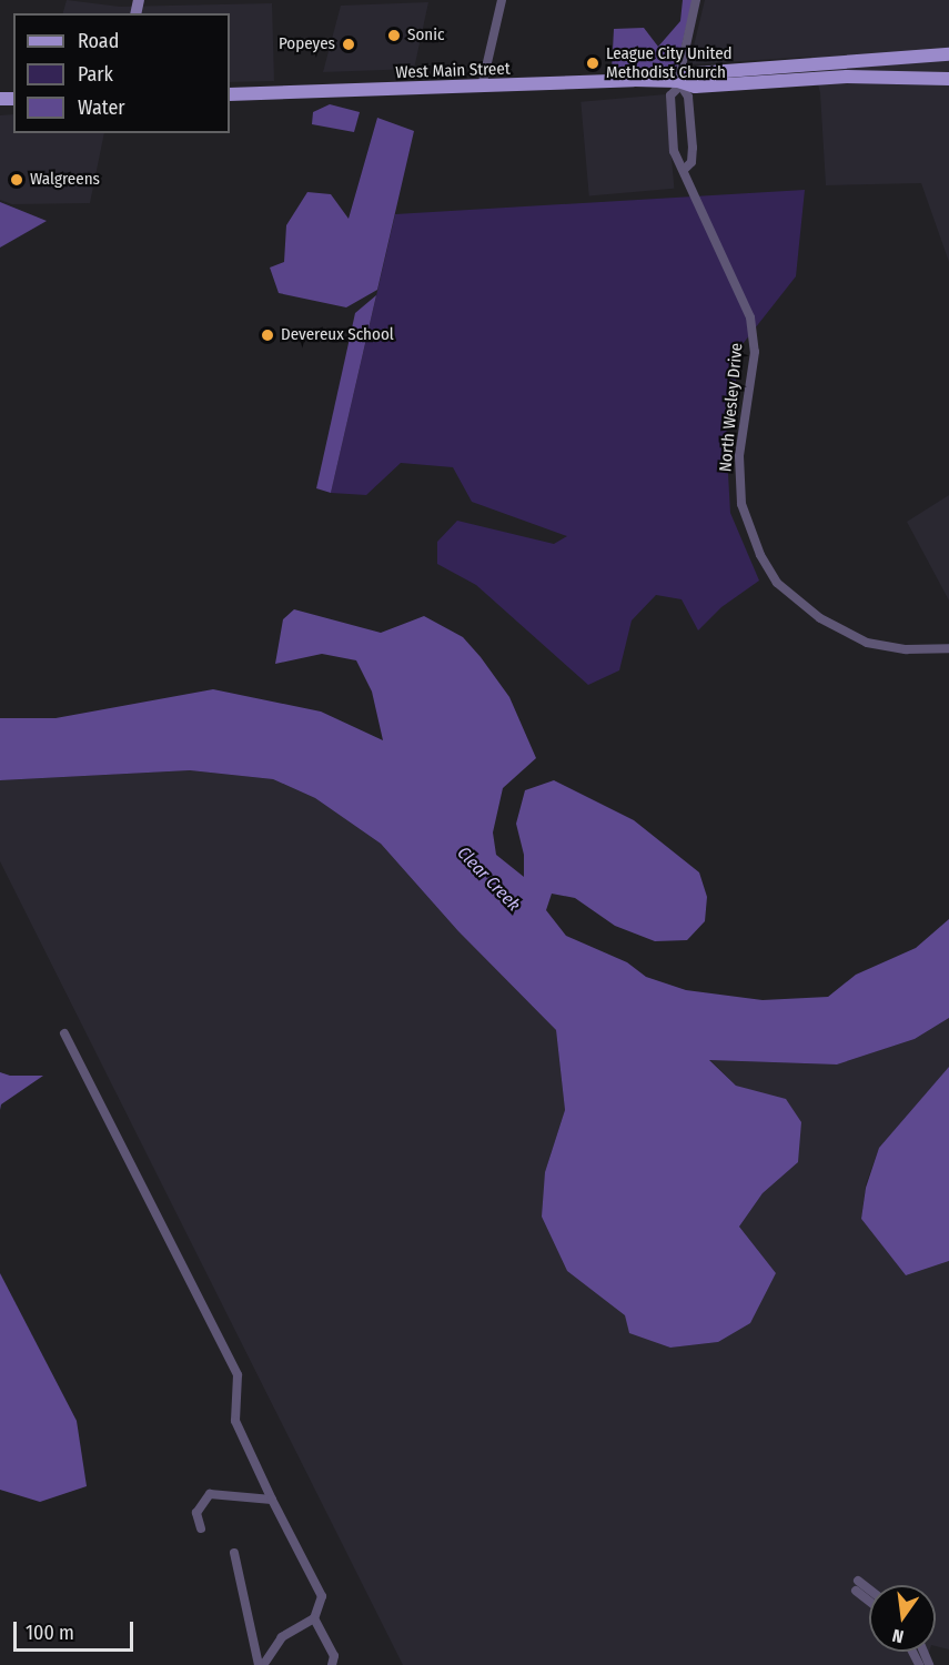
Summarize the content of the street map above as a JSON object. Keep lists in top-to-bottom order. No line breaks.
{"streets":{"main road":["West Main Street"],"street":["North Wesley Drive"]},"crossings":[["West Main Street","North Wesley Drive"]],"water":["Clear Creek"],"places":["Sonic","Popeyes","League City United Methodist Church","Walgreens","Devereux School"],"legend":["Road","Park","Water"],"scale_bar":"100 m","north":"bottom"}
